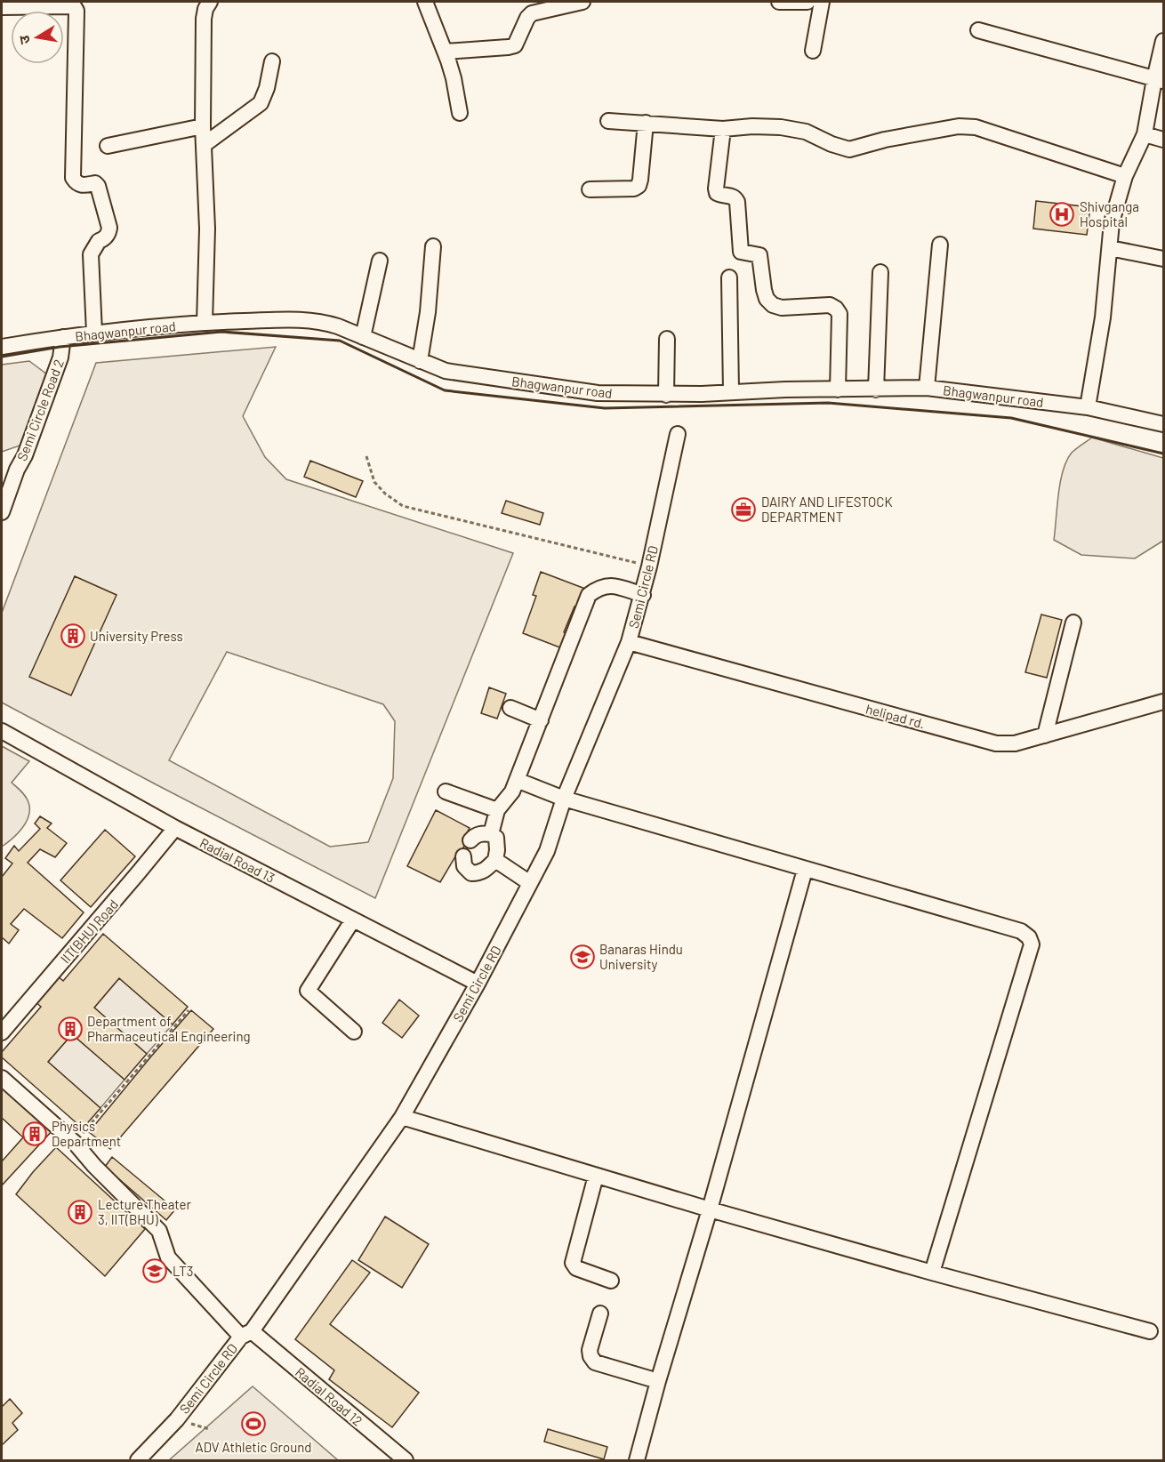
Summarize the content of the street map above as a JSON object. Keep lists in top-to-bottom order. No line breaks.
{"streets":{"street":["Bhagwanpur road","Semi Circle Road 2","Semi Circle RD","helipad rd.","Radial Road 13","IIT(BHU) Road","Radial Road 12"]},"crossings":[["Bhagwanpur road","Semi Circle Road 2"],["Semi Circle RD","helipad rd."],["Semi Circle RD","Radial Road 13"],["Semi Circle RD","Radial Road 12"],["Radial Road 13","IIT(BHU) Road"]],"places":{"hospital":["Shivganga Hospital"],"office":["DAIRY AND LIFESTOCK DEPARTMENT"],"building":["University Press","Department of Pharmaceutical Engineering","Physics Department","Lecture Theater 3, IIT(BHU)"],"school or university":["Banaras Hindu University","LT3"],"sports":["ADV Athletic Ground"]},"north":"left"}
